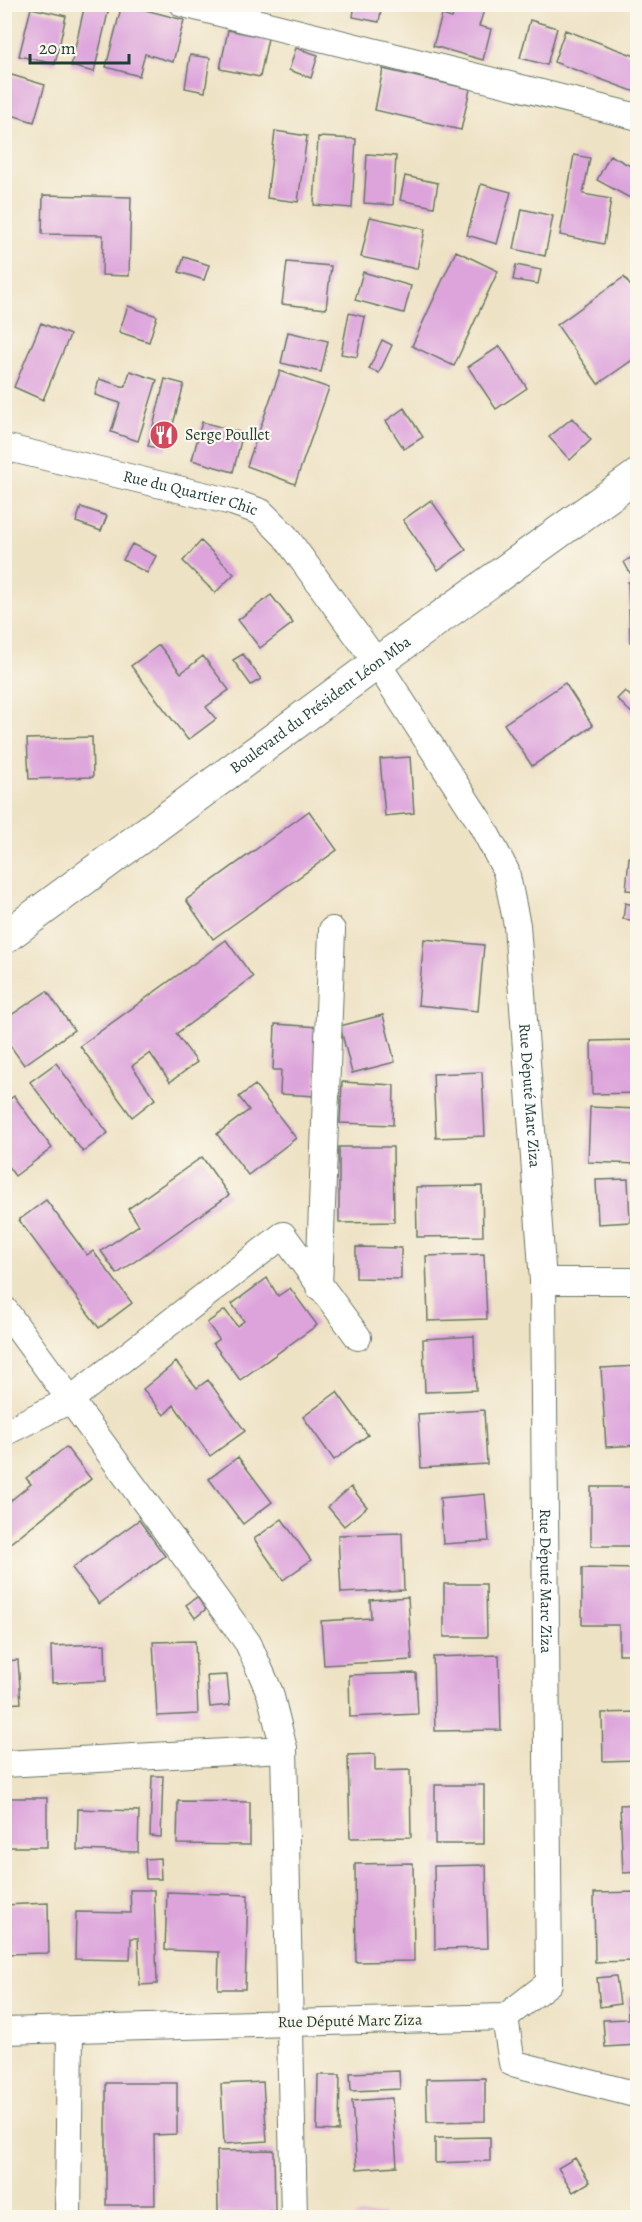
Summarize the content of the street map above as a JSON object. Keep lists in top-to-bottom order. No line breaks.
{"streets":{"street":["Rue du Quartier Chic","Boulevard du Président Léon Mba","Rue Député Marc Ziza"]},"crossings":[["Rue du Quartier Chic","Boulevard du Président Léon Mba"],["Rue du Quartier Chic","Rue Député Marc Ziza"],["Boulevard du Président Léon Mba","Rue Député Marc Ziza"]],"places":{"restaurant":["Serge Poullet"]},"scale_bar":"20 m"}
